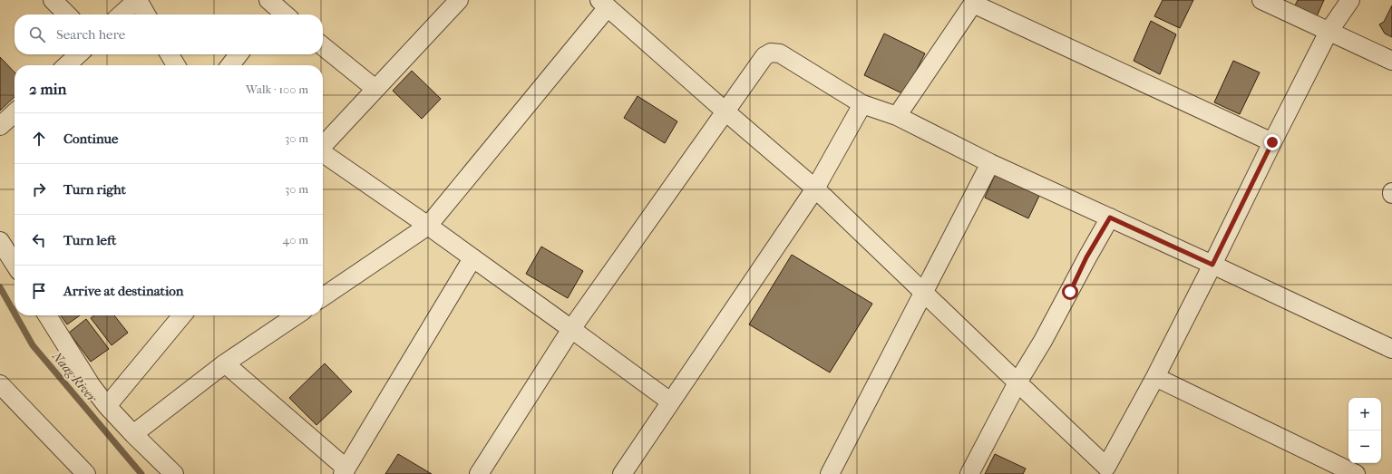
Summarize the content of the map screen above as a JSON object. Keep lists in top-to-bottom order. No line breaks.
{"water":["Naag River"],"page":{"search":"Search here","heading":["2 min","Walk · 100 m"],"list":[["Continue","30 m"],["Turn right","30 m"],["Turn left","40 m"],"Arrive at destination"],"map_buttons":["+","−"]}}
